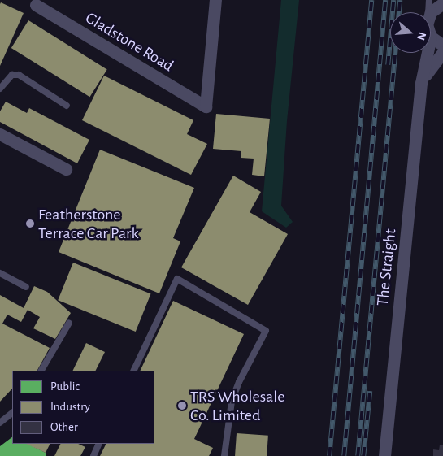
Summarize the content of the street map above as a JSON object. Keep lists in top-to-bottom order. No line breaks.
{"streets":{"street":["Gladstone Road","The Straight"]},"places":["Featherstone Terrace Car Park","TRS Wholesale Co. Limited"],"legend":["Public","Industry","Other"],"north":"right"}
